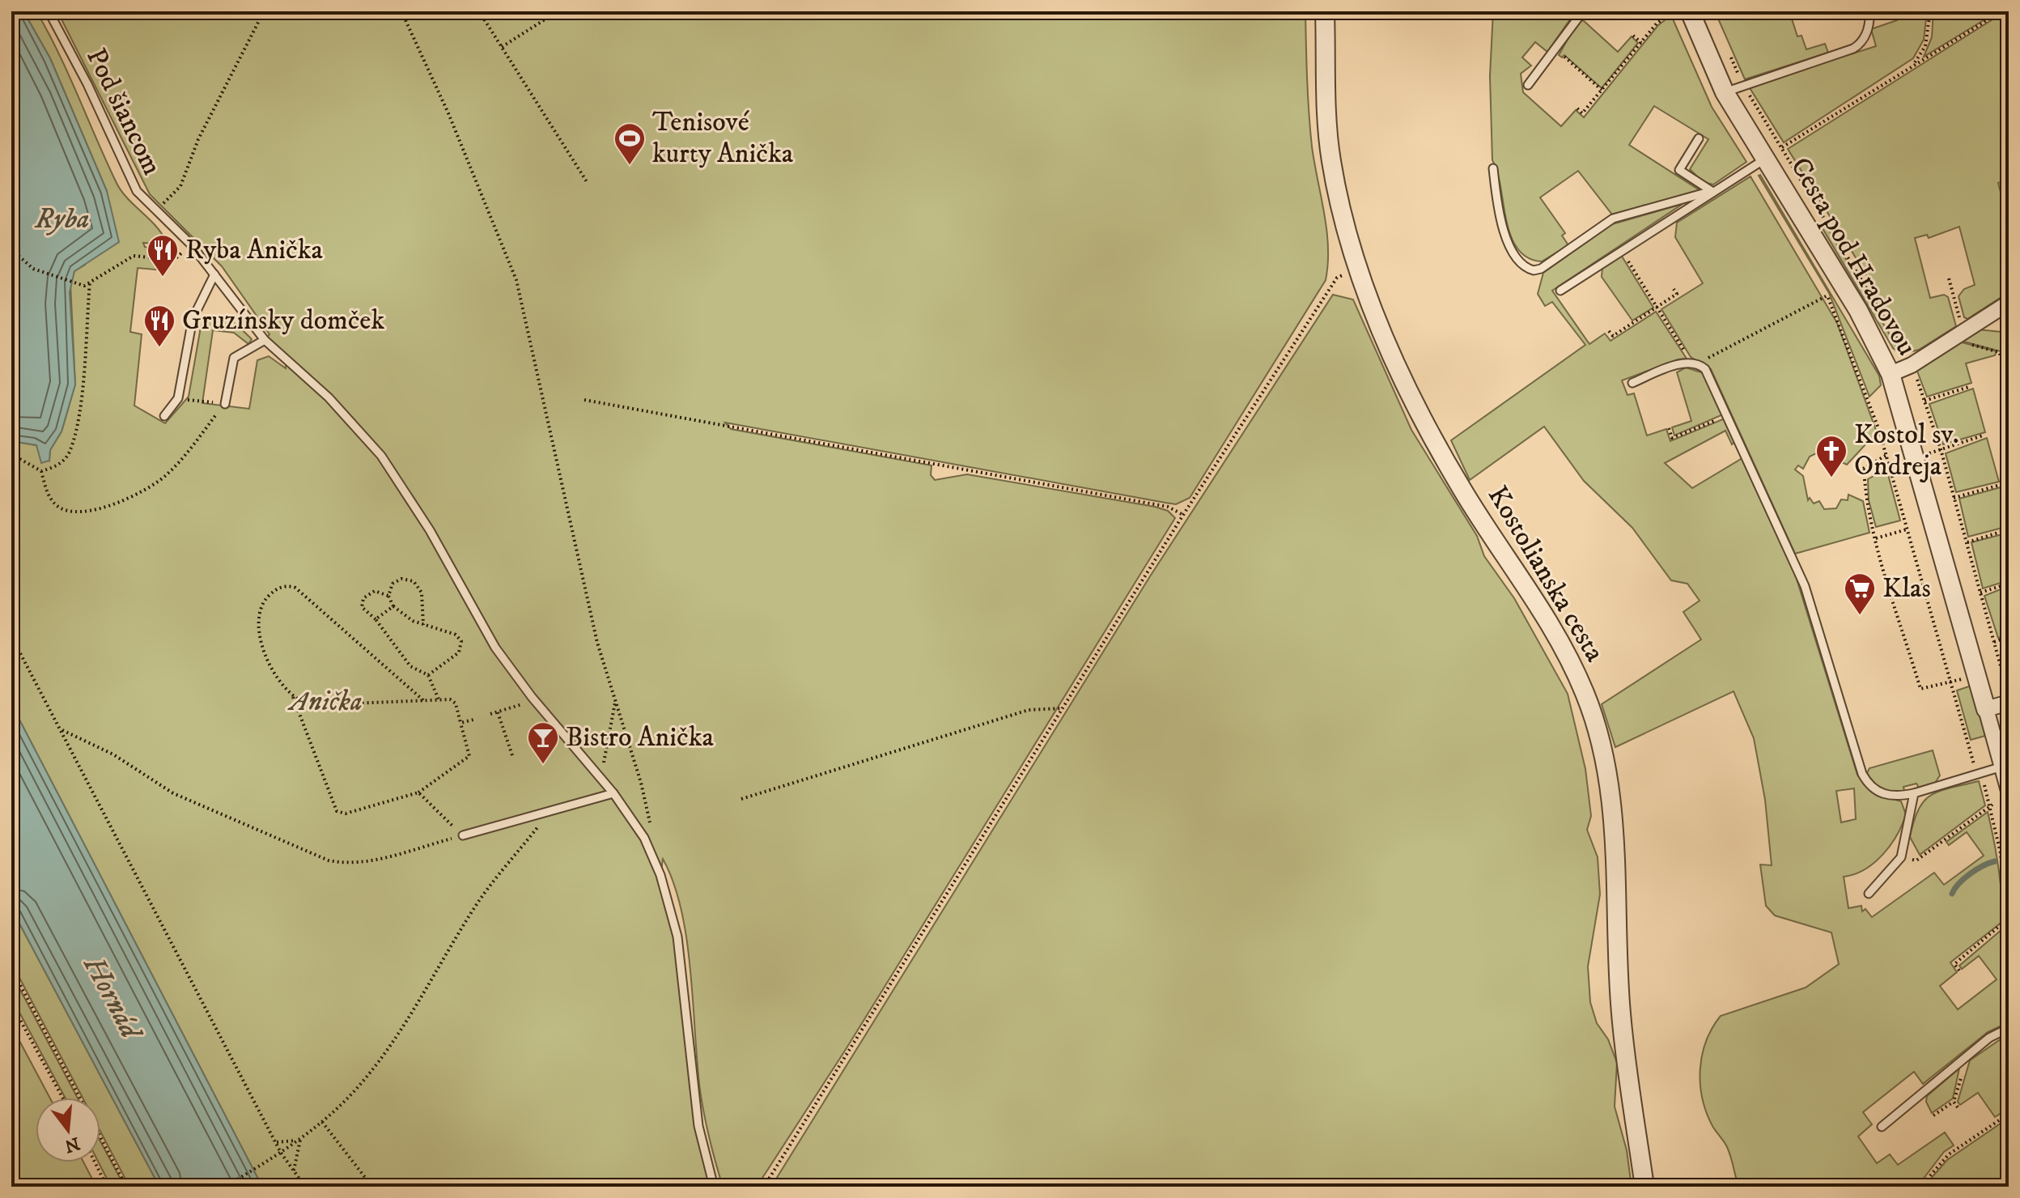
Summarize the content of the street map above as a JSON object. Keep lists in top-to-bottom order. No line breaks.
{"streets":{"street":["Cesta pod Hradovou","Kostolianska cesta"],"lane":["Pod šiancom"]},"water":["Ryba","Hornád"],"parks":["Anička"],"places":{"sports":["Tenisové kurty Anička"],"restaurant":["Ryba Anička","Gruzínsky domček"],"church":["Kostol sv. Ondreja"],"supermarket":["Klas"],"bar":["Bistro Anička"]},"north":"bottom"}
